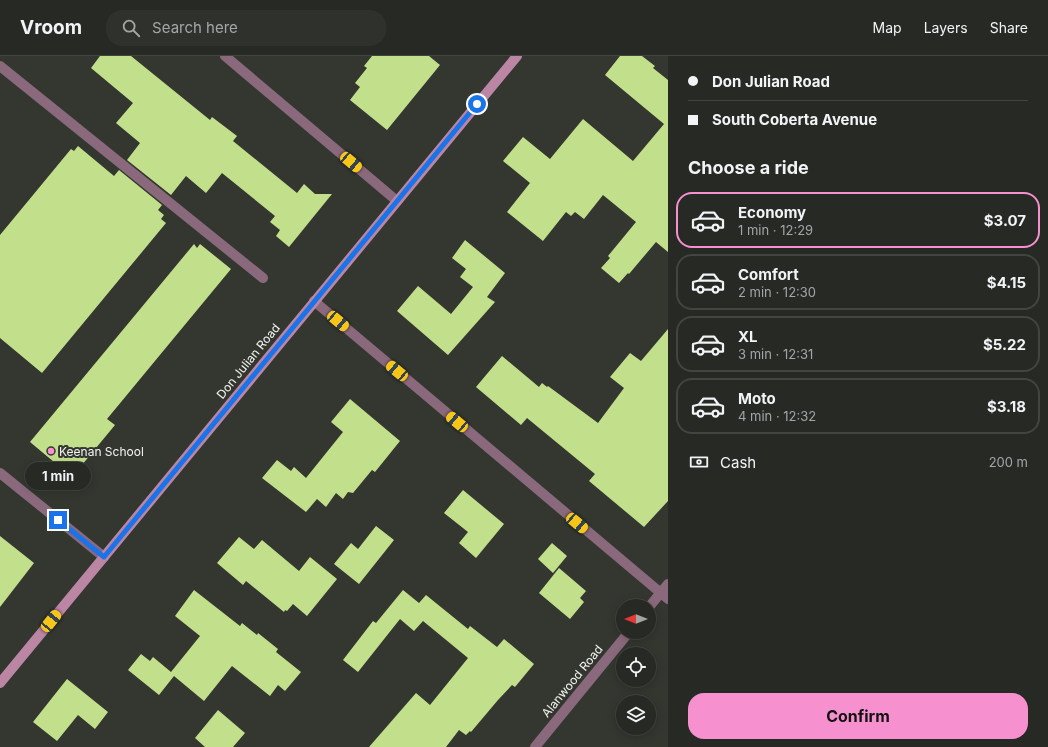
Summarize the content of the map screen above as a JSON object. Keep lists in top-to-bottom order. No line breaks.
{"streets":{"street":["Don Julian Road","Alanwood Road"]},"places":["Keenan School"],"north":"left","page":{"header":"Vroom","search":"Search here","nav":["Map","Layers","Share"],"banner":["Don Julian Road","South Coberta Avenue"],"heading":"Choose a ride","list":[{"name":"Economy","note":"1 min · 12:29","value":"$3.07"},{"name":"Comfort","note":"2 min · 12:30","value":"$4.15"},{"name":"XL","note":"3 min · 12:31","value":"$5.22"},{"name":"Moto","note":"4 min · 12:32","value":"$3.18"}],"pay":["Cash","200 m"],"bubble":"1 min","buttons":"Confirm"}}
